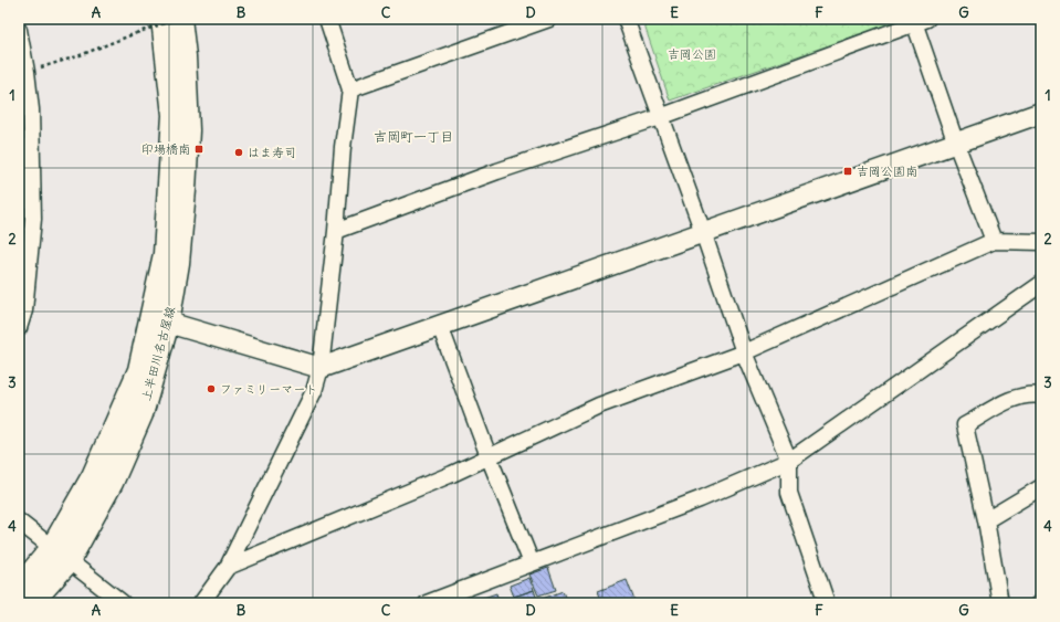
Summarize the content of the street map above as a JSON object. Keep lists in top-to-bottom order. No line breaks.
{"streets":{"main road":["上半田川名古屋線"]},"districts":["吉岡町一丁目"],"parks":["吉岡公園"],"places":{"transit":["印場橋南","吉岡公園南"],"other":["はま寿司","ファミリーマート"]},"grid":{"columns":["A","B","C","D","E","F","G"],"rows":["1","2","3","4"]}}
